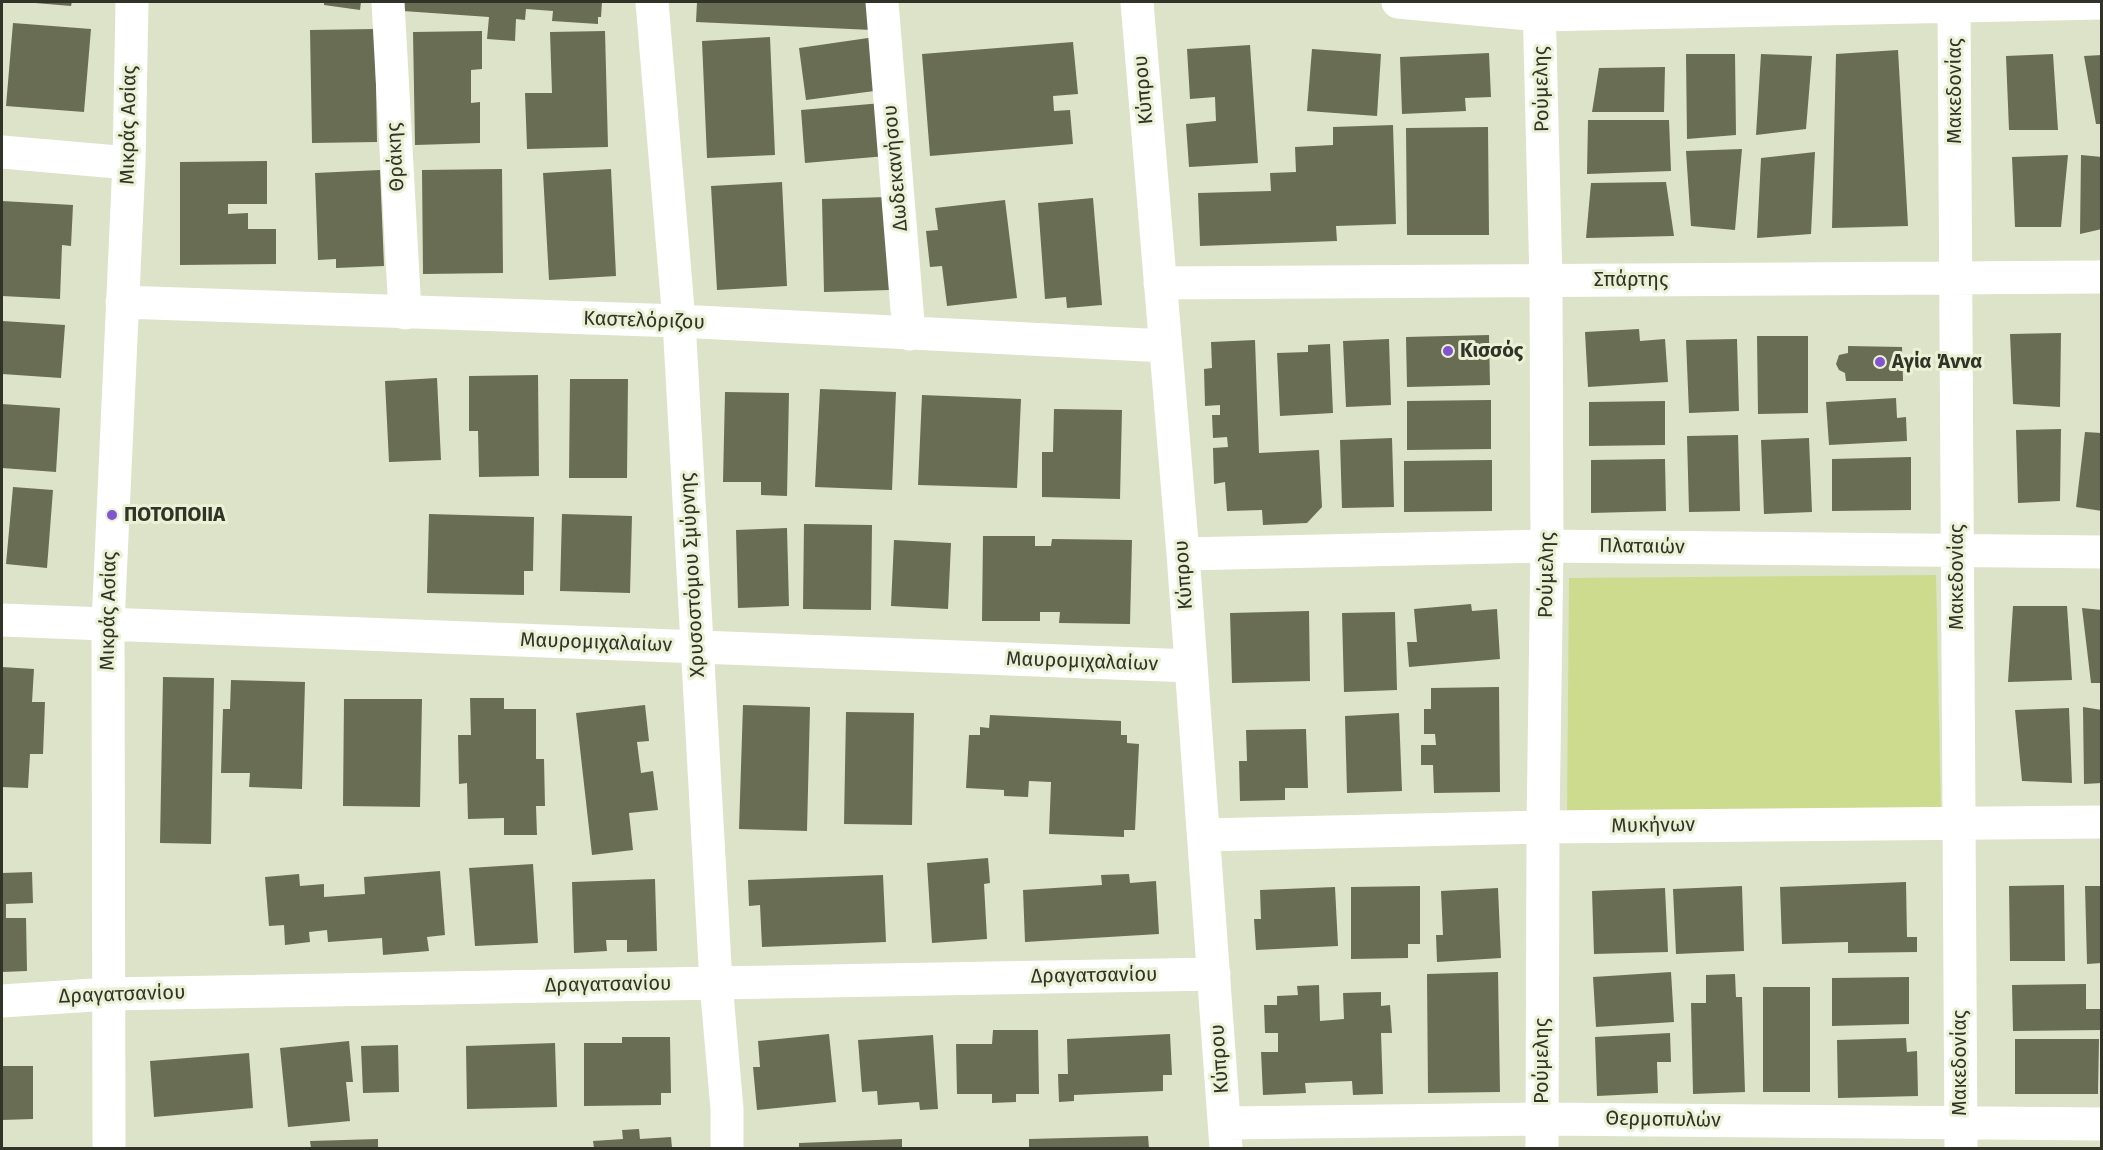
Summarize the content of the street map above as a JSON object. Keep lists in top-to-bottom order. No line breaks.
{"streets":{"street":["Ρούμελης","Κύπρου","Μακεδονίας","Μικράς Ασίας","Θράκης","Δωδεκανήσου","Σπάρτης","Καστελόριζου","Πλαταιών","Χρυσοστόμου Σμύρνης","Μαυρομιχαλαίων","Μυκήνων","Δραγατσανίου","Θερμοπυλών"]},"crossings":[["Ρούμελης","Σπάρτης"],["Ρούμελης","Πλαταιών"],["Ρούμελης","Μυκήνων"],["Ρούμελης","Θερμοπυλών"],["Κύπρου","Σπάρτης"],["Κύπρου","Καστελόριζου"],["Κύπρου","Πλαταιών"],["Κύπρου","Μαυρομιχαλαίων"],["Κύπρου","Μυκήνων"],["Κύπρου","Δραγατσανίου"],["Κύπρου","Θερμοπυλών"],["Μακεδονίας","Σπάρτης"],["Μακεδονίας","Πλαταιών"],["Μακεδονίας","Μυκήνων"],["Μακεδονίας","Θερμοπυλών"],["Μικράς Ασίας","Καστελόριζου"],["Μικράς Ασίας","Μαυρομιχαλαίων"],["Μικράς Ασίας","Δραγατσανίου"],["Θράκης","Καστελόριζου"],["Δωδεκανήσου","Καστελόριζου"],["Καστελόριζου","Χρυσοστόμου Σμύρνης"],["Χρυσοστόμου Σμύρνης","Μαυρομιχαλαίων"],["Χρυσοστόμου Σμύρνης","Δραγατσανίου"]],"places":["Κισσός","Αγία Άννα","ΠΟΤΟΠΟΙΙΑ"]}
